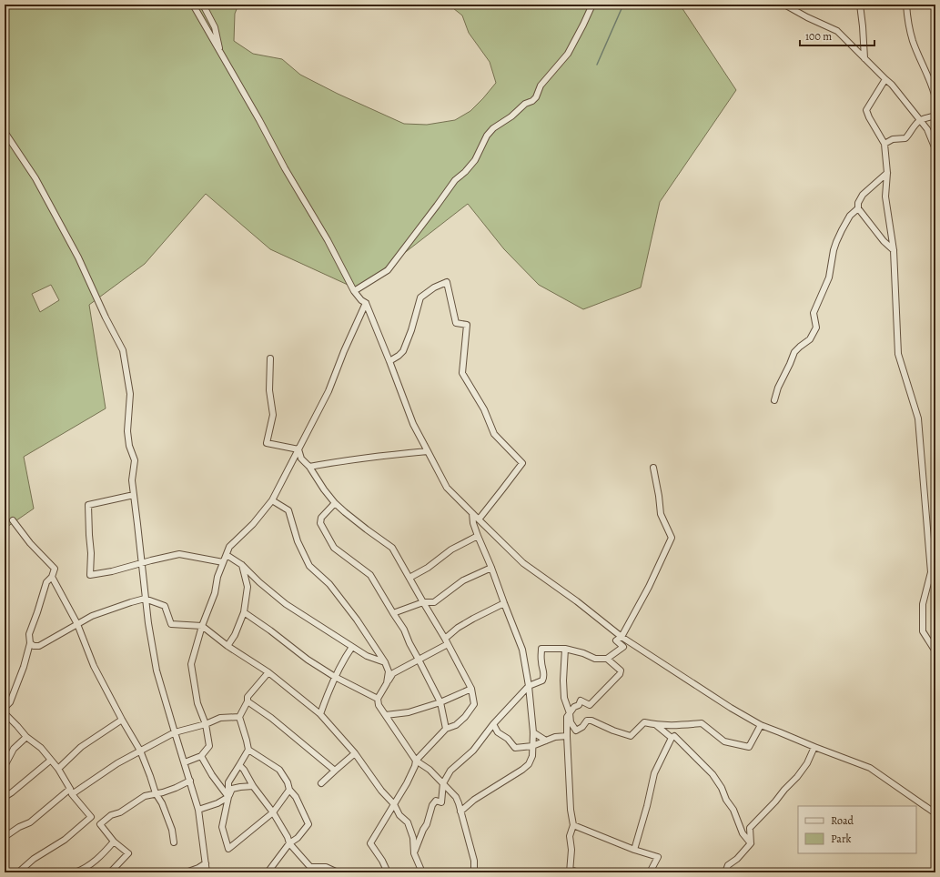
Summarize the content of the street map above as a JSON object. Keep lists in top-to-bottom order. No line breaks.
{"legend":["Road","Park"],"scale_bar":"100 m"}
